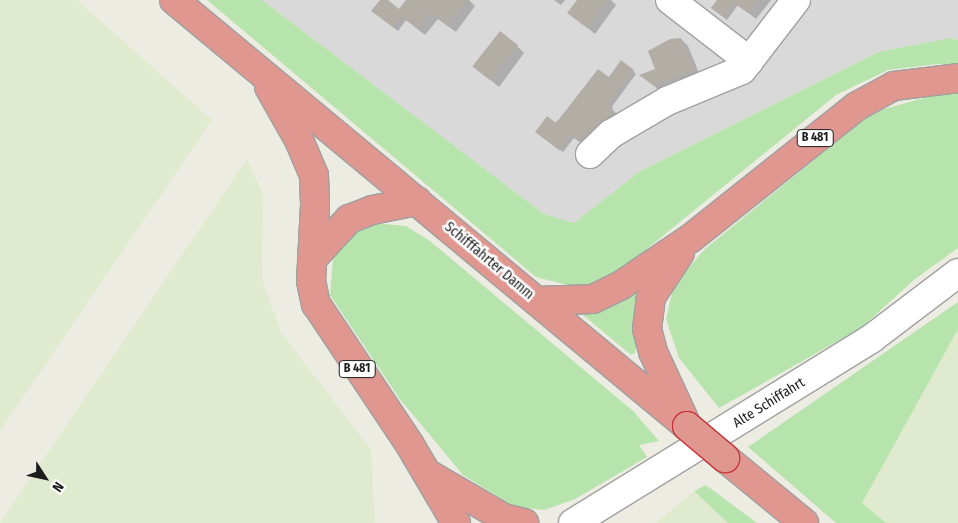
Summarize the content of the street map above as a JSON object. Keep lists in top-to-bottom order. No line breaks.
{"streets":{"highway":["B 481","Schifffahrter Damm"],"street":["Alte Schiffahrt"]},"crossings":[["B 481","Schifffahrter Damm"]],"north":"bottom right"}
